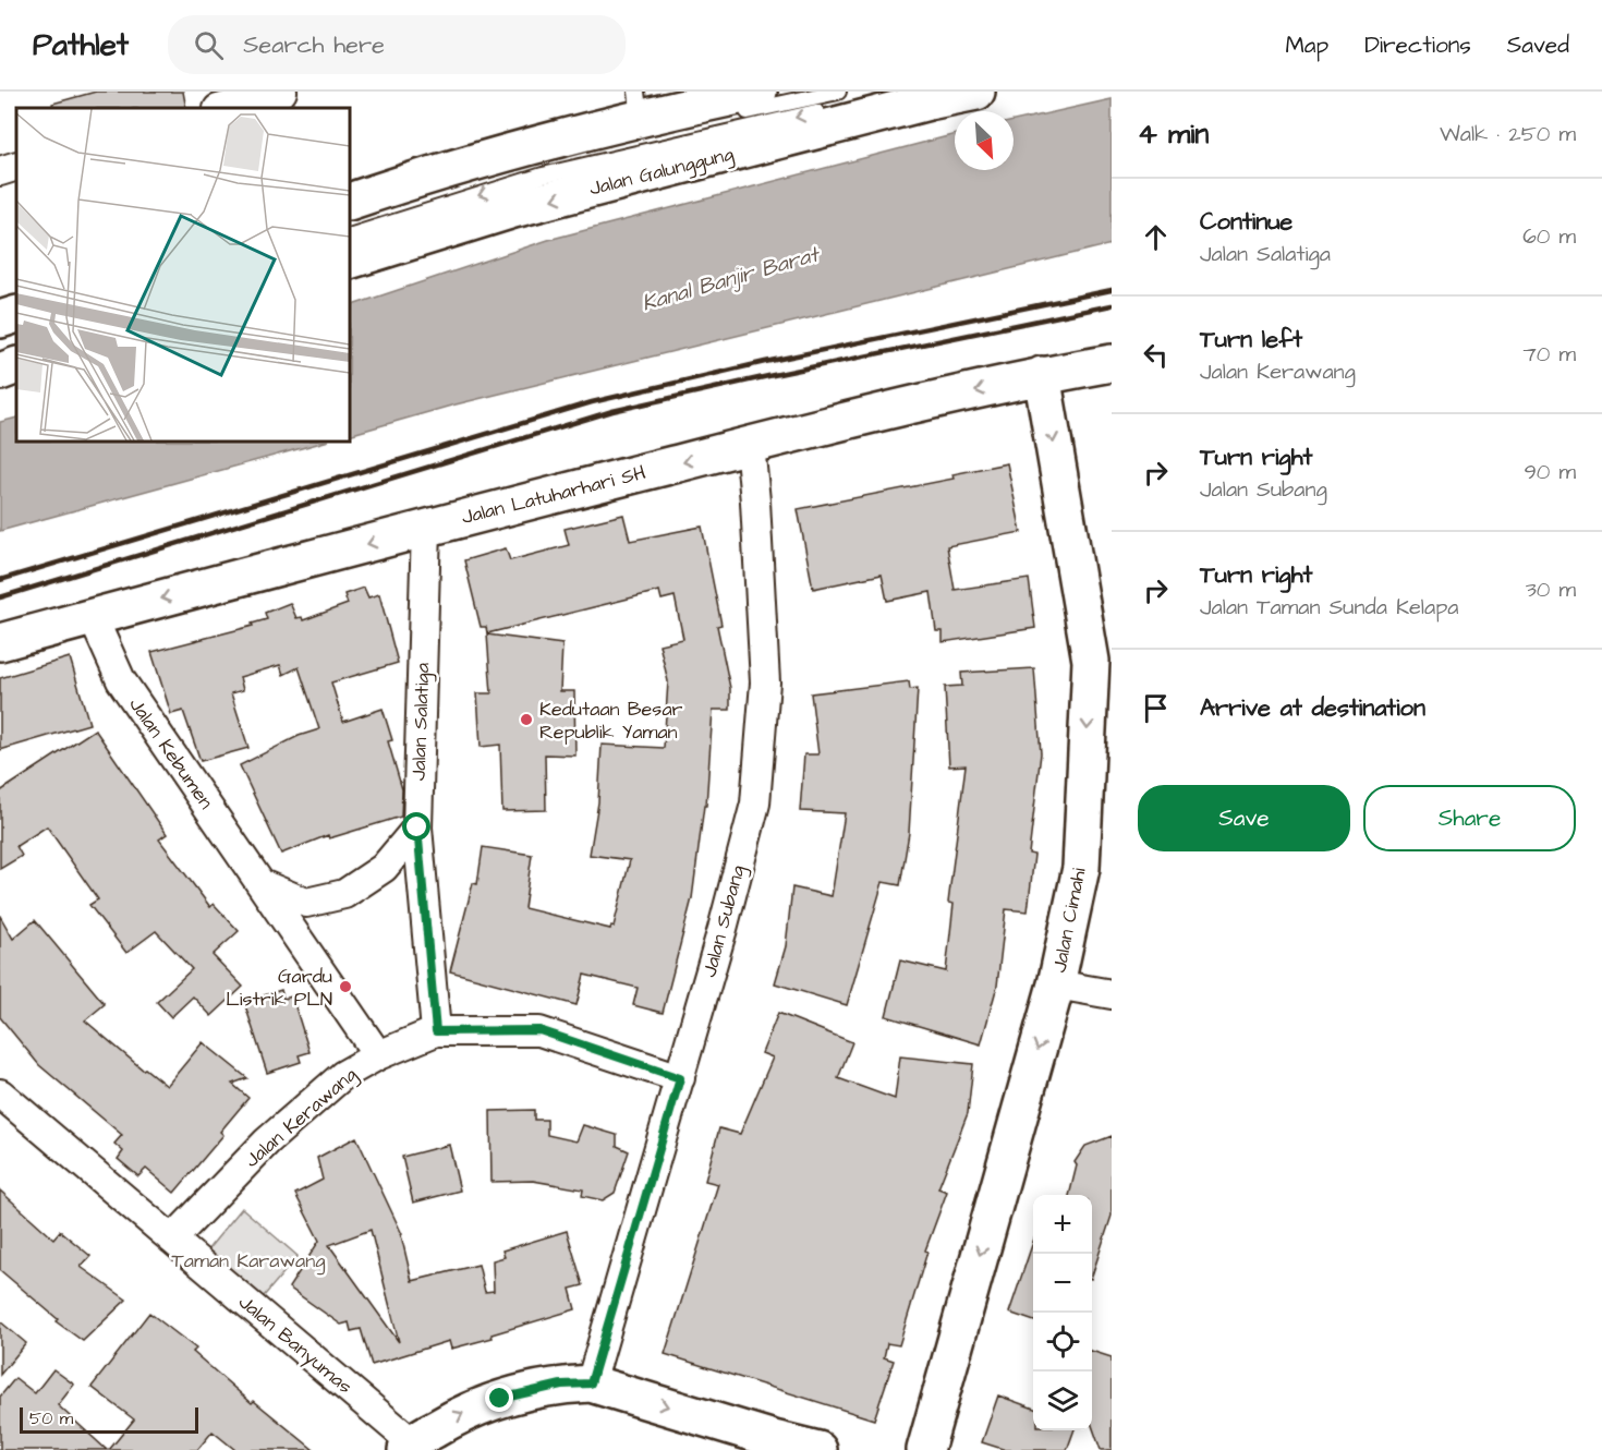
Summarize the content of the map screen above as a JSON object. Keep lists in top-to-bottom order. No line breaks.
{"streets":{"street":["Jalan Galunggung","Jalan Latuharhari SH","Jalan Salatiga","Jalan Kebumen","Jalan Cimahi","Jalan Subang","Jalan Kerawang","Jalan Banyumas"]},"crossings":[["Jalan Latuharhari SH","Jalan Salatiga"],["Jalan Latuharhari SH","Jalan Kebumen"],["Jalan Latuharhari SH","Jalan Cimahi"],["Jalan Latuharhari SH","Jalan Subang"],["Jalan Salatiga","Jalan Kerawang"],["Jalan Kebumen","Jalan Kerawang"],["Jalan Subang","Jalan Kerawang"],["Jalan Kerawang","Jalan Banyumas"]],"one_way":["Jalan Latuharhari SH","Jalan Cimahi"],"water":["Kanal Banjir Barat"],"parks":["Taman Karawang"],"places":["Kedutaan Besar Republik Yaman","Gardu Listrik PLN"],"scale_bar":"50 m","north":"bottom right","page":{"header":"Pathlet","search":"Search here","nav":["Map","Directions","Saved"],"heading":["4 min","Walk · 250 m"],"list":[["Continue","Jalan Salatiga","60 m"],["Turn left","Jalan Kerawang","70 m"],["Turn right","Jalan Subang","90 m"],["Turn right","Jalan Taman Sunda Kelapa","30 m"],"Arrive at destination"],"buttons":["Save","Share"],"map_buttons":["+","−"],"scale":"50 m"}}
